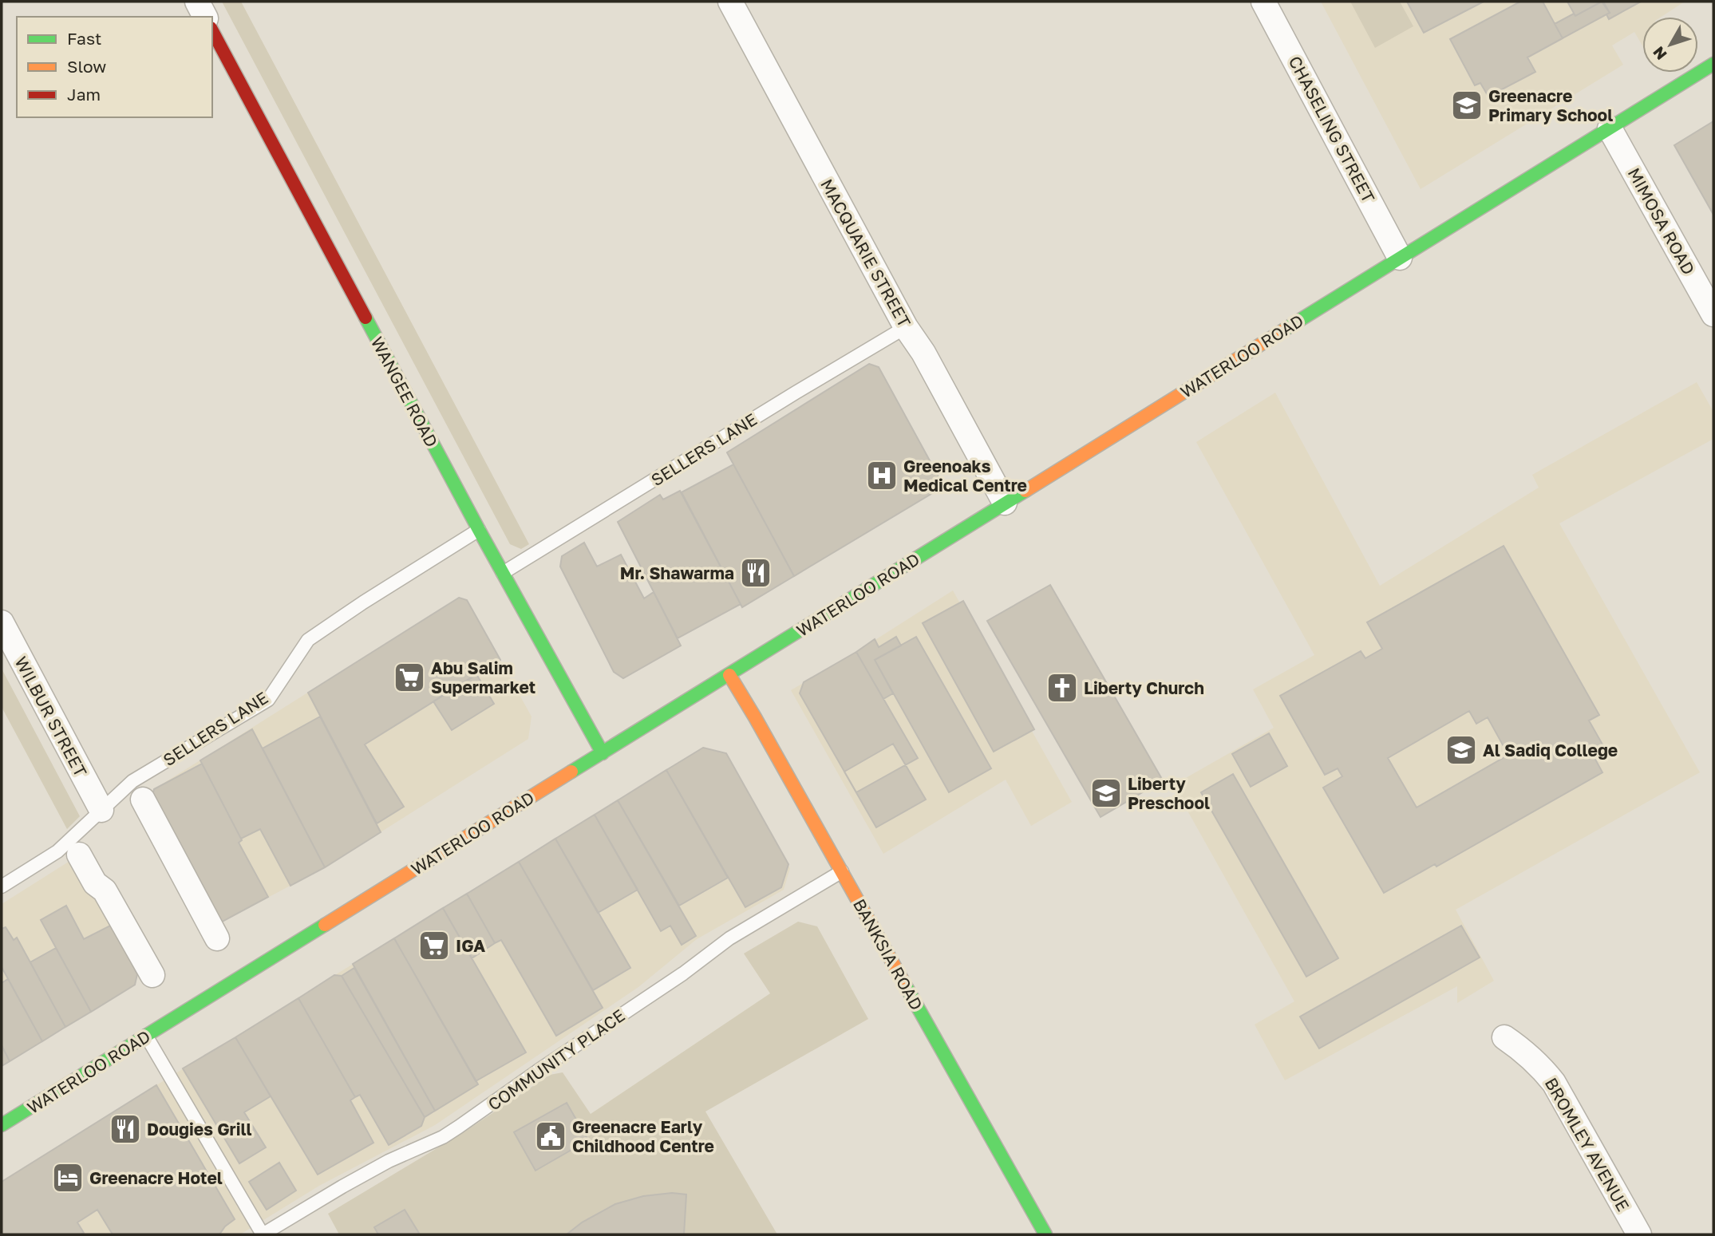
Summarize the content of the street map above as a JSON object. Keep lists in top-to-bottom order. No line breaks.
{"streets":{"main road":["WATERLOO ROAD","WANGEE ROAD","BANKSIA ROAD"],"street":["CHASELING STREET","MIMOSA ROAD","MACQUARIE STREET","WILBUR STREET","BROMLEY AVENUE"],"lane":["SELLERS LANE","COMMUNITY PLACE"]},"crossings":[["CHASELING STREET","WATERLOO ROAD"],["MIMOSA ROAD","WATERLOO ROAD"],["MACQUARIE STREET","WATERLOO ROAD"],["MACQUARIE STREET","SELLERS LANE"],["WATERLOO ROAD","WANGEE ROAD"],["WATERLOO ROAD","BANKSIA ROAD"],["WANGEE ROAD","SELLERS LANE"],["SELLERS LANE","WILBUR STREET"],["BANKSIA ROAD","COMMUNITY PLACE"]],"places":{"school or university":["Greenacre Primary School","Al Sadiq College","Liberty Preschool"],"hospital":["Greenoaks Medical Centre"],"restaurant":["Mr. Shawarma","Dougies Grill"],"supermarket":["Abu Salim Supermarket","IGA"],"church":["Liberty Church"],"public building":["Greenacre Early Childhood Centre"],"hotel":["Greenacre Hotel"]},"legend":["Fast","Slow","Jam"],"north":"bottom left"}
